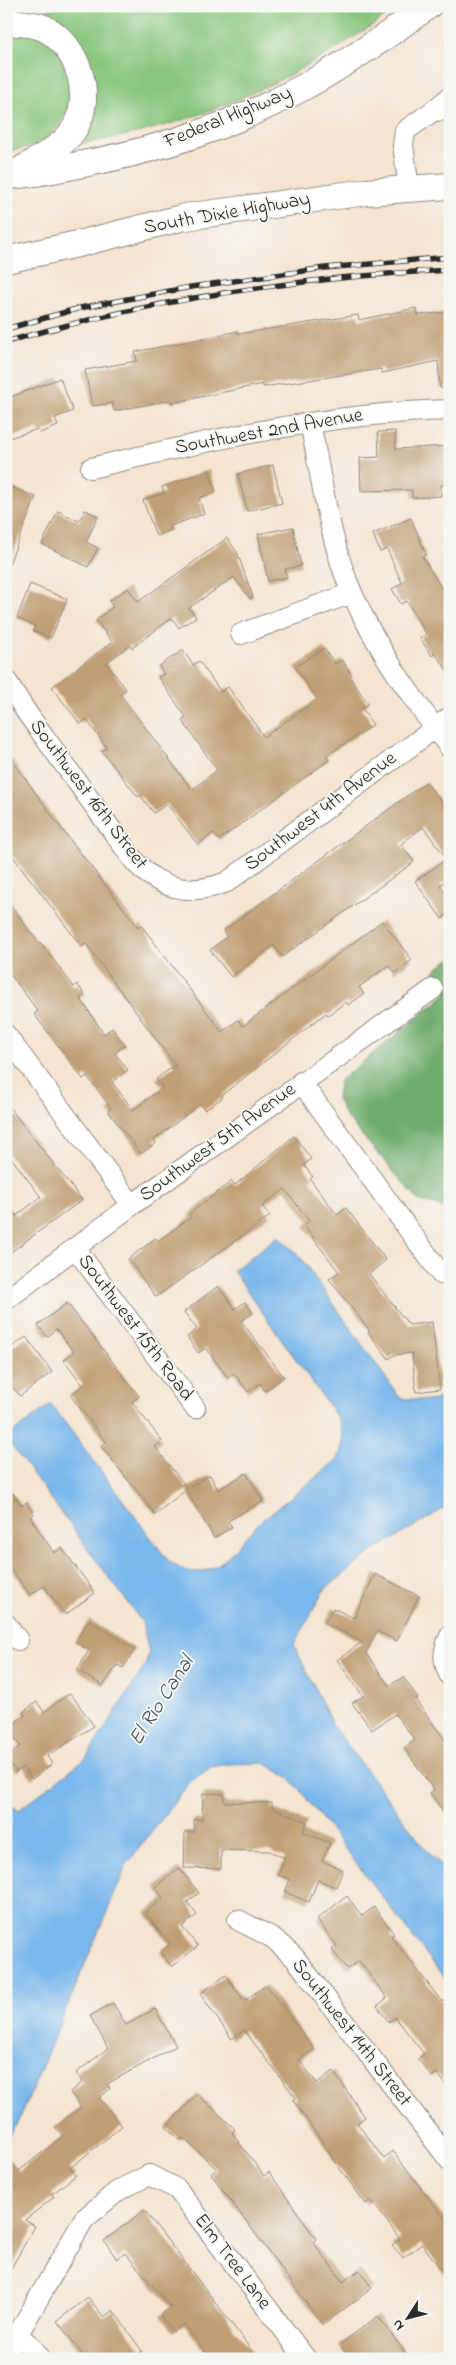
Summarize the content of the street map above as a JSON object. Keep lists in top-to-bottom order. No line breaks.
{"streets":{"main road":["Federal Highway","South Dixie Highway"],"street":["Southwest 2nd Avenue","Southwest 16th Street","Southwest 4th Avenue","Southwest 5th Avenue","Southwest 15th Road","Southwest 14th Street","Elm Tree Lane"]},"crossings":[["Southwest 16th Street","Southwest 4th Avenue"],["Southwest 5th Avenue","Southwest 15th Road"]],"water":["El Rio Canal"],"north":"bottom left"}
